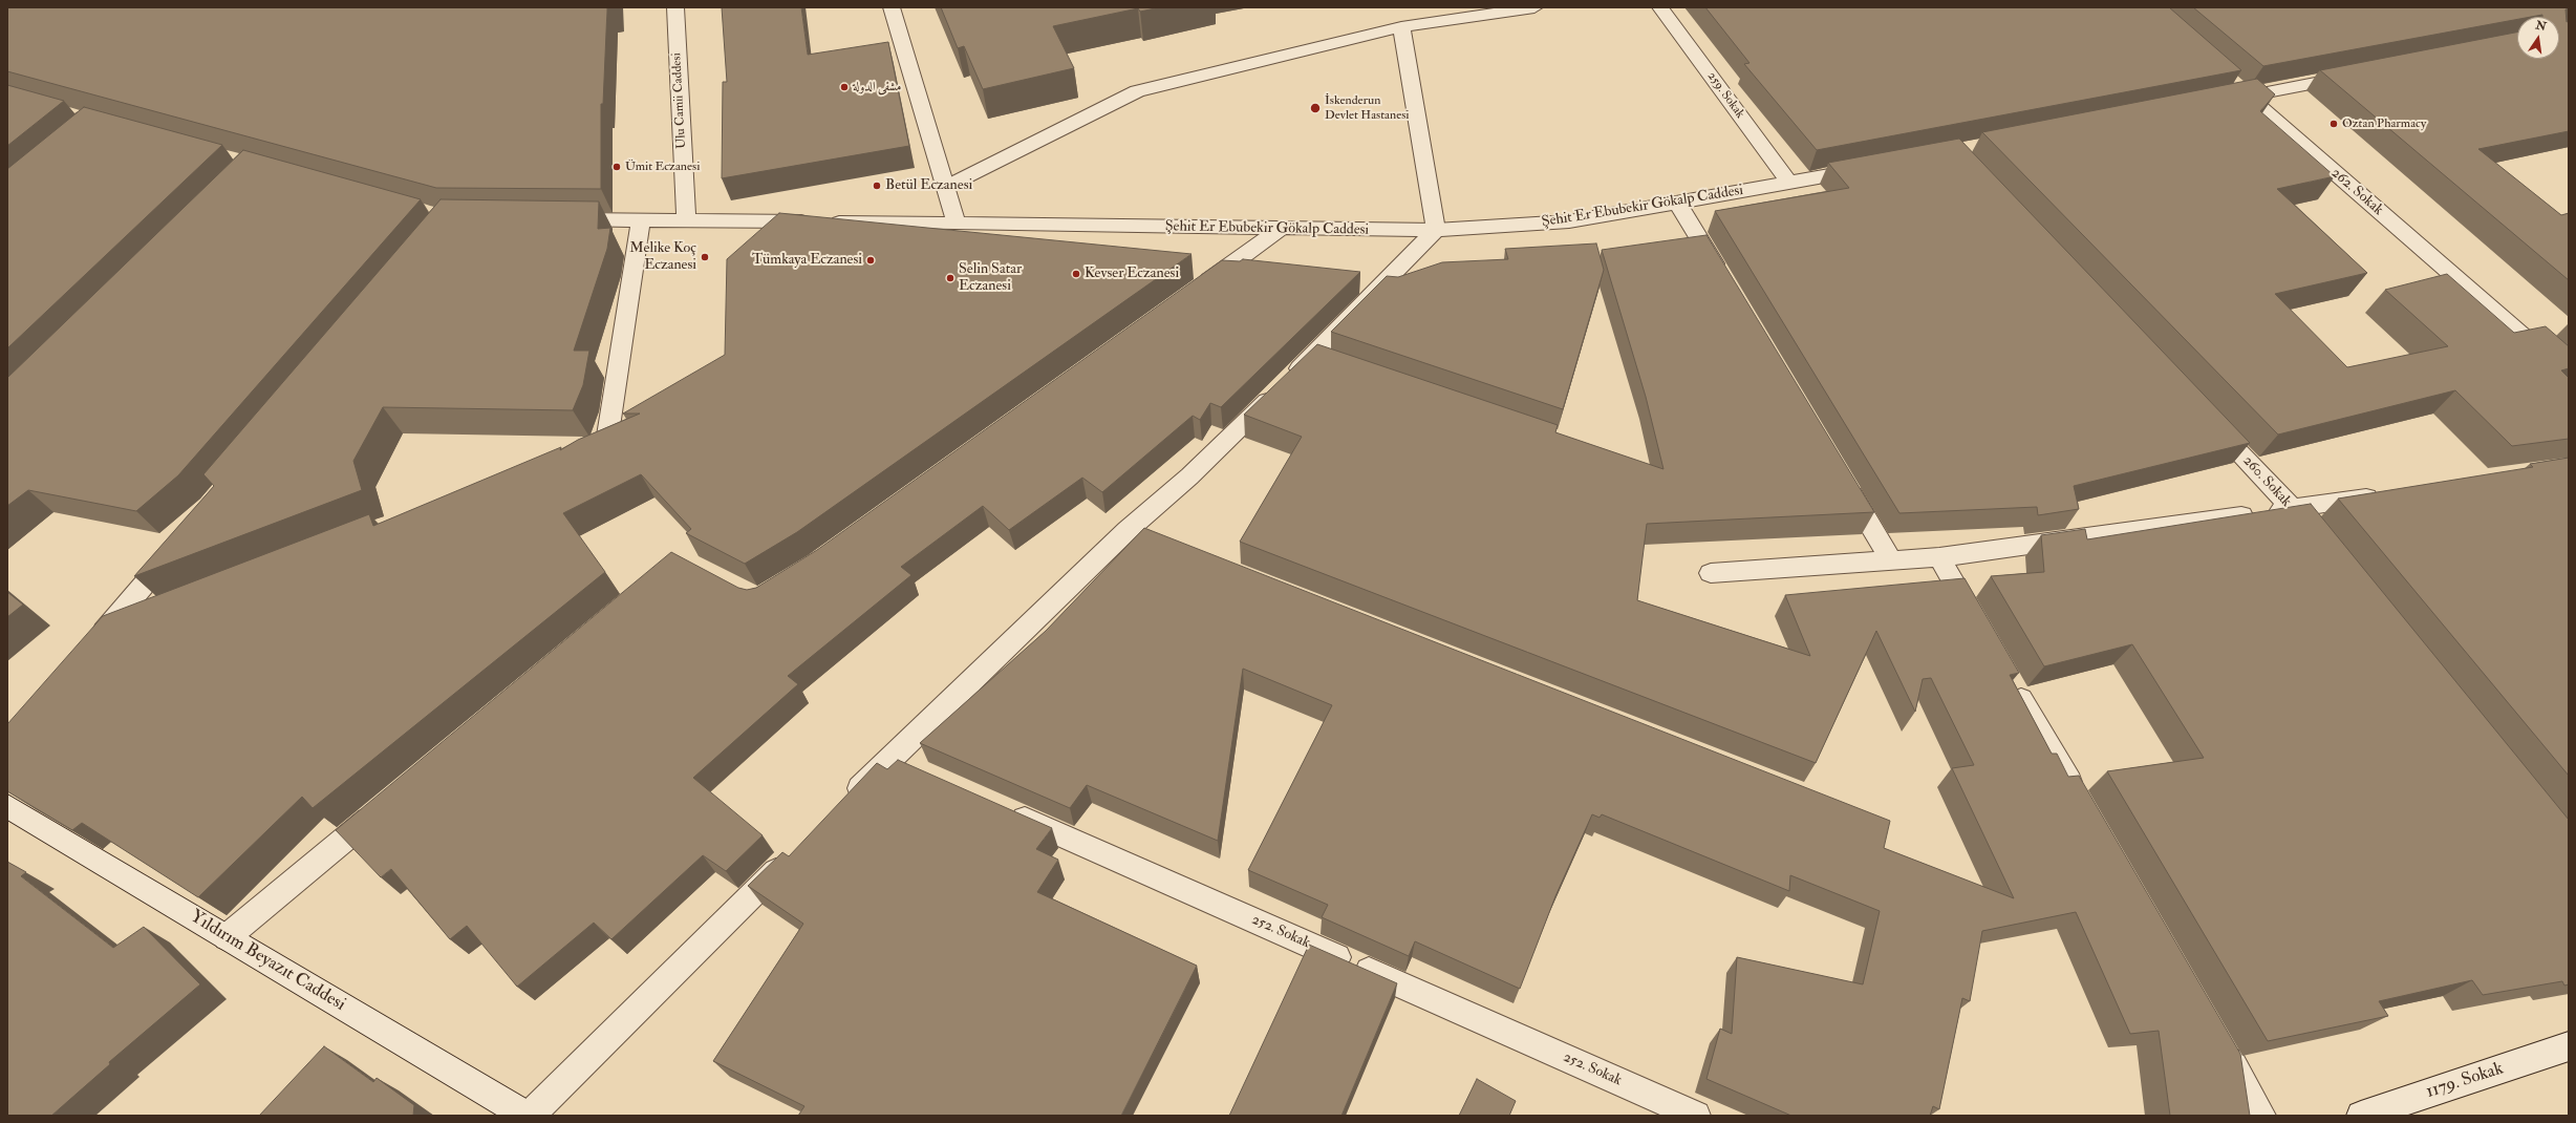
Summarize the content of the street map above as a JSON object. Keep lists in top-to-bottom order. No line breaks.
{"streets":{"street":["259. Sokak","Ulu Camii Caddesi","262. Sokak","Şehit Er Ebubekir Gökalp Caddesi","260. Sokak","252. Sokak","Yıldırım Beyazıt Caddesi","1179. Sokak"]},"crossings":[["259. Sokak","Şehit Er Ebubekir Gökalp Caddesi"],["Ulu Camii Caddesi","Şehit Er Ebubekir Gökalp Caddesi"]],"places":["مشفى الدولة","İskenderun Devlet Hastanesi","Oztan Pharmacy","Ümit Eczanesi","Betül Eczanesi","Melike Koç Eczanesi","Tümkaya Eczanesi","Kevser Eczanesi","Selin Satar Eczanesi"],"north":"top"}
